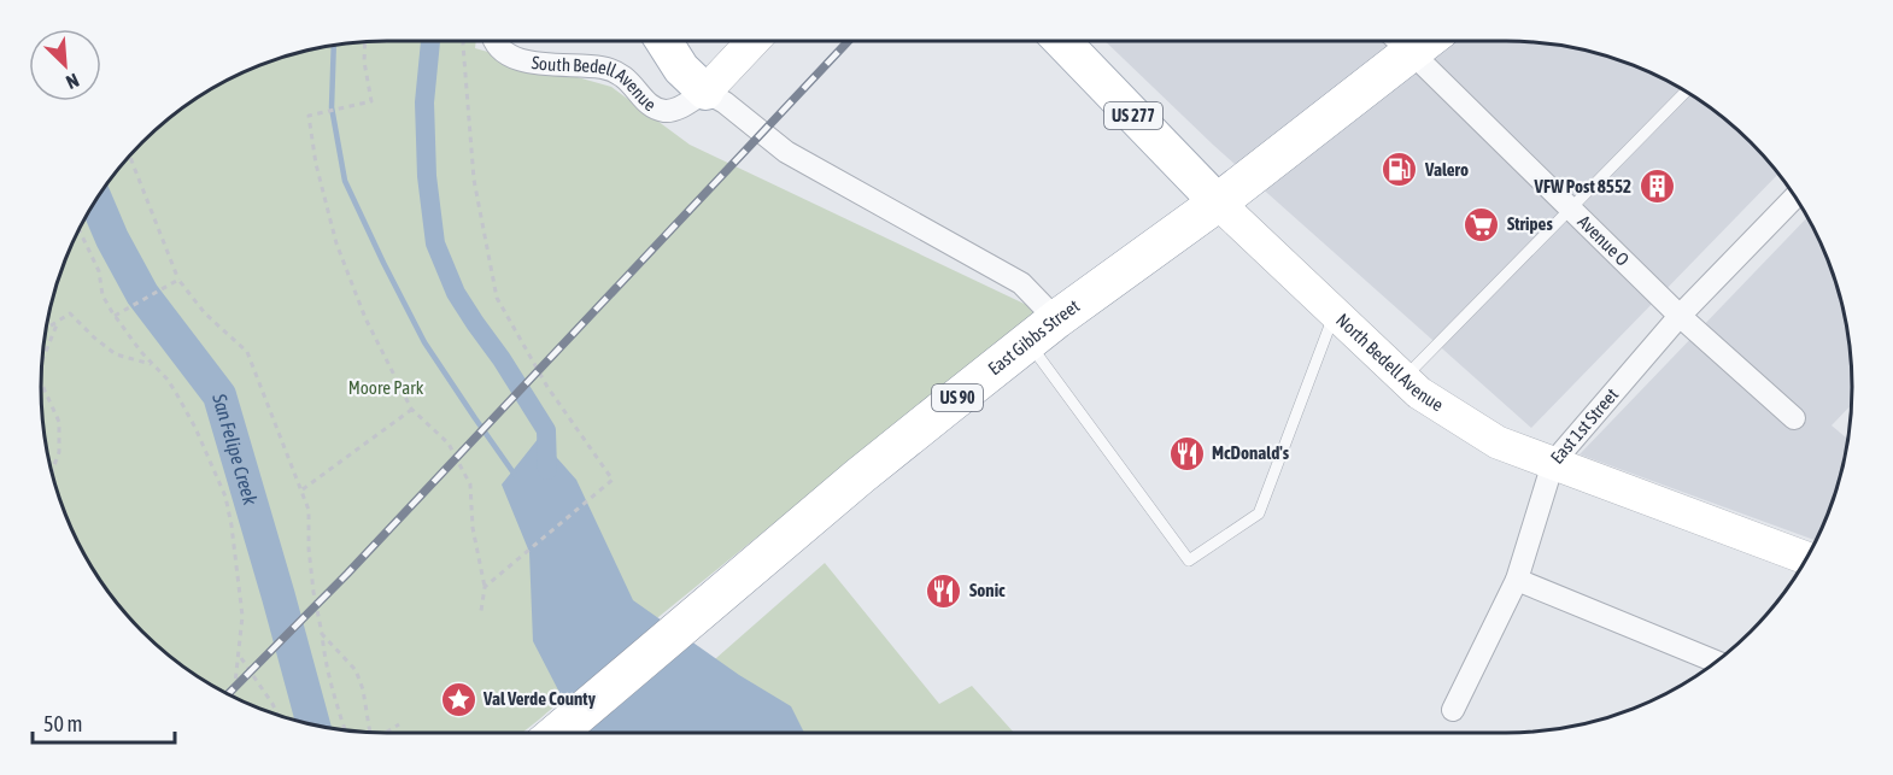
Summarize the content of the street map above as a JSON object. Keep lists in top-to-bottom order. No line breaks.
{"streets":{"highway":["East Gibbs Street","US 90"],"main road":["US 277","North Bedell Avenue"],"street":["South Bedell Avenue","Avenue O","East 1st Street"]},"crossings":[["Avenue O","East Gibbs Street"],["Avenue O","East 1st Street"],["East Gibbs Street","North Bedell Avenue"],["North Bedell Avenue","East 1st Street"]],"water":["San Felipe Creek"],"parks":["Moore Park"],"places":{"fuel station":["Valero"],"building":["VFW Post 8552"],"supermarket":["Stripes"],"restaurant":["McDonald's","Sonic"],"place":["Val Verde County"]},"scale_bar":"50 m","north":"bottom right"}
